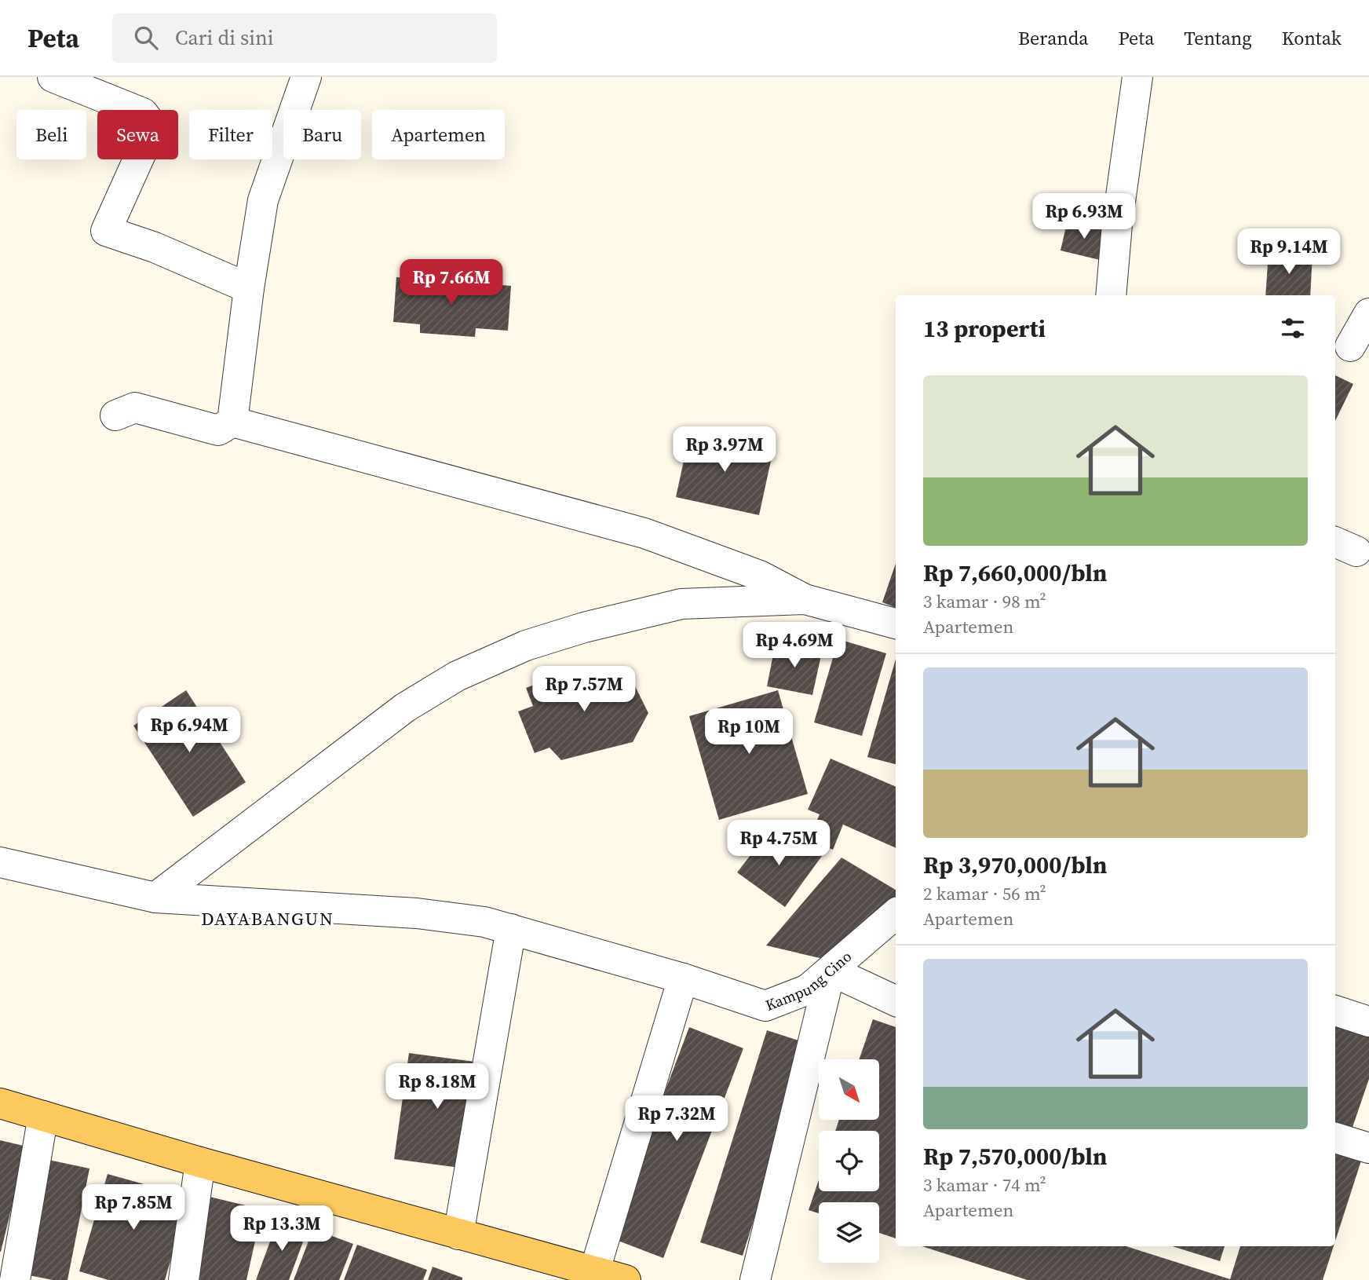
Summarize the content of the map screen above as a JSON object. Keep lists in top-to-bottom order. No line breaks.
{"streets":{"street":["Kampung Cino"]},"districts":["DAYABANGUN"],"north":"bottom right","page":{"header":"Peta","search":"Cari di sini","nav":["Beranda","Peta","Tentang","Kontak"],"chip":["Beli","Sewa","Filter","Baru","Apartemen"],"price":["Rp 6.93M","Rp 9.14M","Rp 7.66M","Rp 3.97M","Rp 4.69M","Rp 7.57M","Rp 6.94M","Rp 10M","Rp 4.75M","Rp 8.18M","Rp 7.32M","Rp 7.85M","Rp 13.3M"],"heading":"13 properti","list":[{"name":"Rp 7,660,000/bln","note":"3 kamar · 98 m² · Apartemen"},{"name":"Rp 3,970,000/bln","note":"2 kamar · 56 m² · Apartemen"},{"name":"Rp 7,570,000/bln","note":"3 kamar · 74 m² · Apartemen"}]}}
